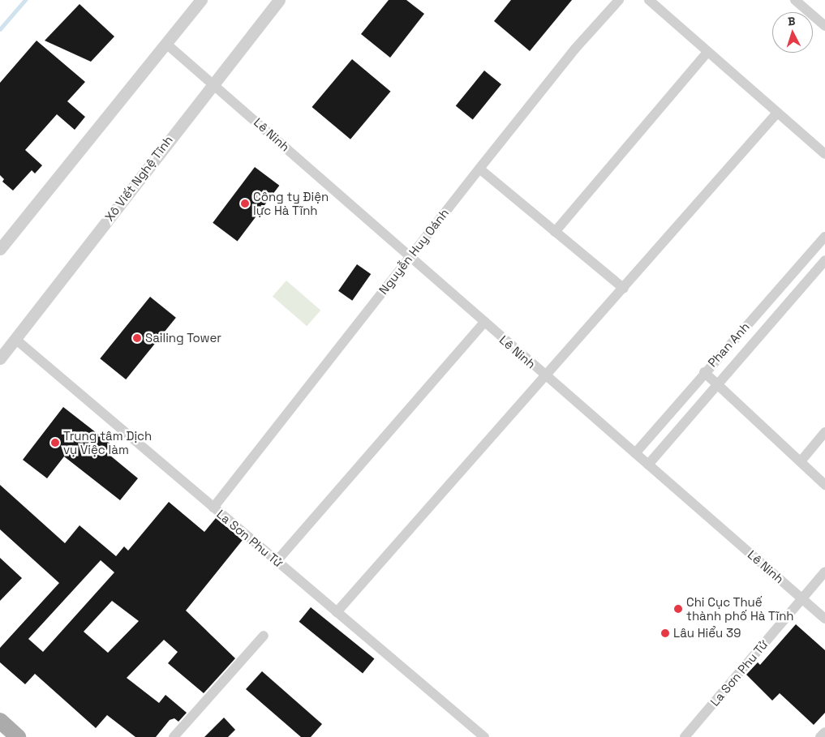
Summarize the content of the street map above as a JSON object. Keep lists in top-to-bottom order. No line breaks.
{"streets":{"street":["Lê Ninh","Xô Viết Nghệ Tĩnh","Nguyễn Huy Oánh","Phan Anh","La Sơn Phu Tử"]},"crossings":[["Lê Ninh","Xô Viết Nghệ Tĩnh"],["Lê Ninh","Nguyễn Huy Oánh"],["Lê Ninh","Phan Anh"],["Lê Ninh","La Sơn Phu Tử"],["Xô Viết Nghệ Tĩnh","La Sơn Phu Tử"],["Nguyễn Huy Oánh","La Sơn Phu Tử"]],"places":["Công ty Điện lực Hà Tĩnh","Sailing Tower","Trung tâm Dịch vụ Việc làm","Chi Cục Thuế thành phố Hà Tĩnh","Lâu Hiểu 39"],"north":"top"}
